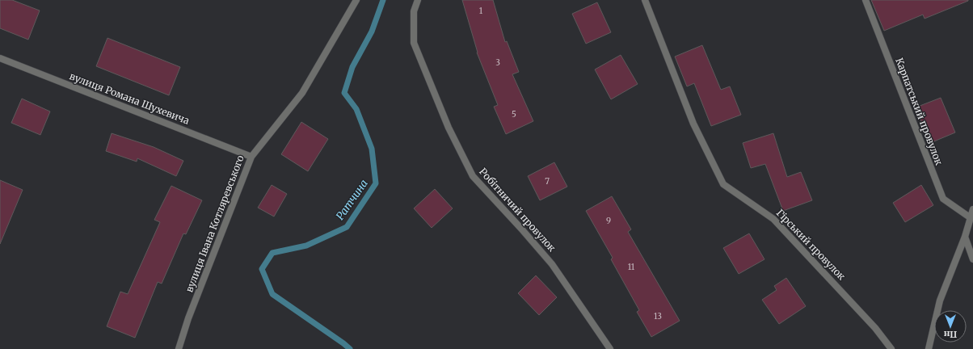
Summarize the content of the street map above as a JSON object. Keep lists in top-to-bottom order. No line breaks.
{"streets":{"street":["вулиця Романа Шухевича","Карпатський провулок","Робітничий провулок","вулиця Івана Котляревського","Гірський провулок"]},"crossings":[["вулиця Романа Шухевича","вулиця Івана Котляревського"]],"water":["Ратчина"],"house_numbers":["1","3","5","7","9","11","13"],"north":"bottom"}
